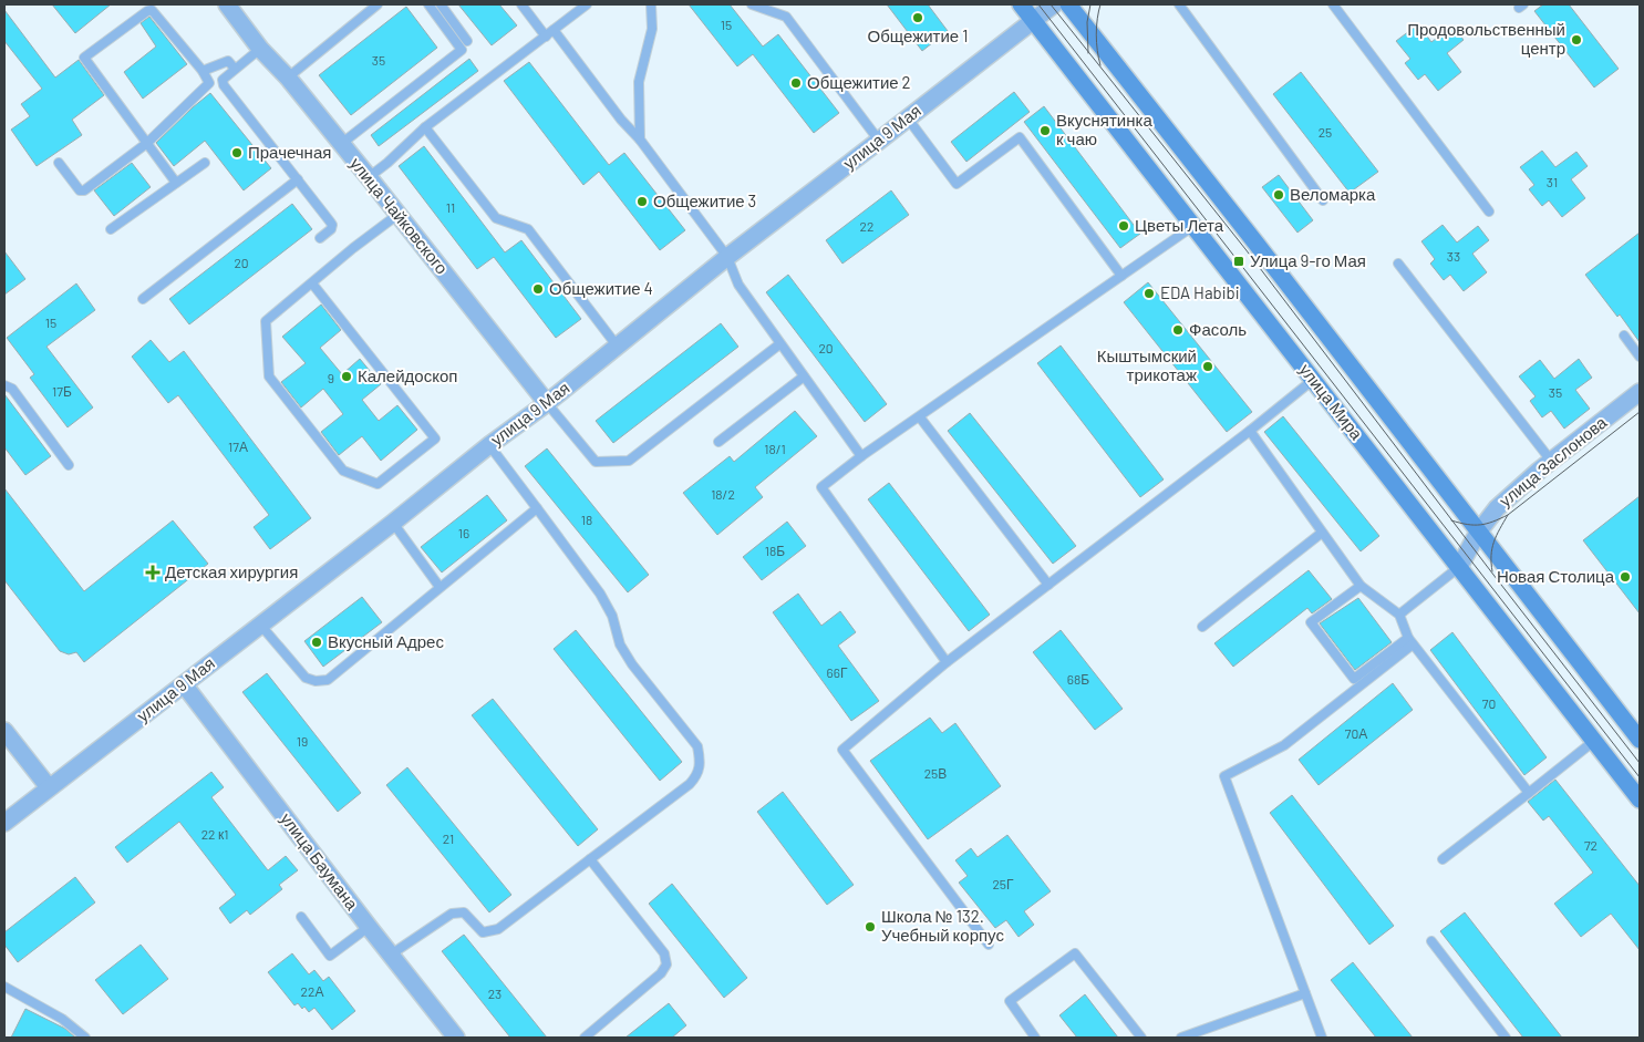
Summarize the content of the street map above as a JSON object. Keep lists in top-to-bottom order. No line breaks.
{"streets":{"main road":["улица Мира"],"street":["улица 9 Мая","улица Чайковского","улица Заслонова","улица Баумана"]},"crossings":[["улица 9 Мая","улица Чайковского"],["улица 9 Мая","улица Мира"],["улица 9 Мая","улица Баумана"],["улица Мира","улица Заслонова"]],"places":{"other":["Общежитие 1","Продовольственный центр","Общежитие 2","Вкуснятинка к чаю","Прачечная","Веломарка","Общежитие 3","Цветы Лета","Общежитие 4","EDA Habibi","Фасоль","Кыштымский трикотаж","Калейдоскоп","Новая Столица","Вкусный Адрес","Школа № 132. Учебный корпус"],"transit":["Улица 9-го Мая"],"health":["Детская хирургия"]},"house_numbers":["15","35","25","31","11","22","33","20","15","20","9","17Б","35","17А","18/1","18/2","18","16","18Б","66Г","68Б","70","70А","19","25В","22 к1","21","72","25Г","22А","23"]}
